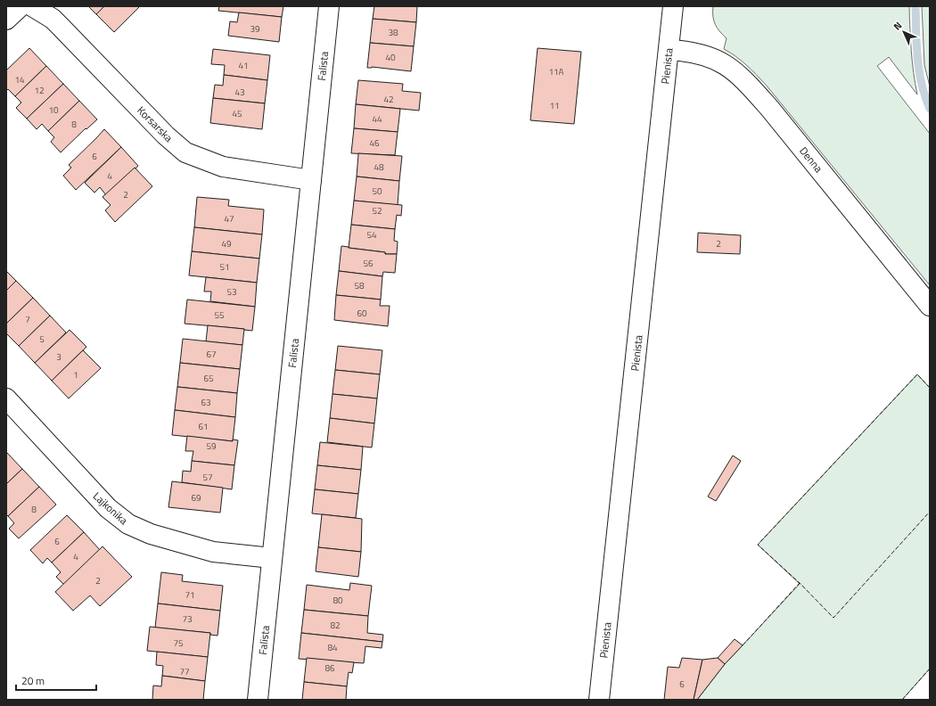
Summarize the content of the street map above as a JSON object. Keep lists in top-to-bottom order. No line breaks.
{"streets":{"street":["Falista","Pienista","Korsarska","Denna","Lajkonika"]},"crossings":[["Falista","Korsarska"],["Falista","Lajkonika"],["Pienista","Denna"]],"house_numbers":["39","38","40","41","11A","14","12","43","42","11","10","45","44","8","46","6","48","4","50","2","52","47","54","49","2","56","51","58","53","60","55","7","5","67","3","1","65","63","61","59","57","69","8","6","4","2","71","80","73","82","75","84","86","77","6"],"scale_bar":"20 m","north":"top left"}
